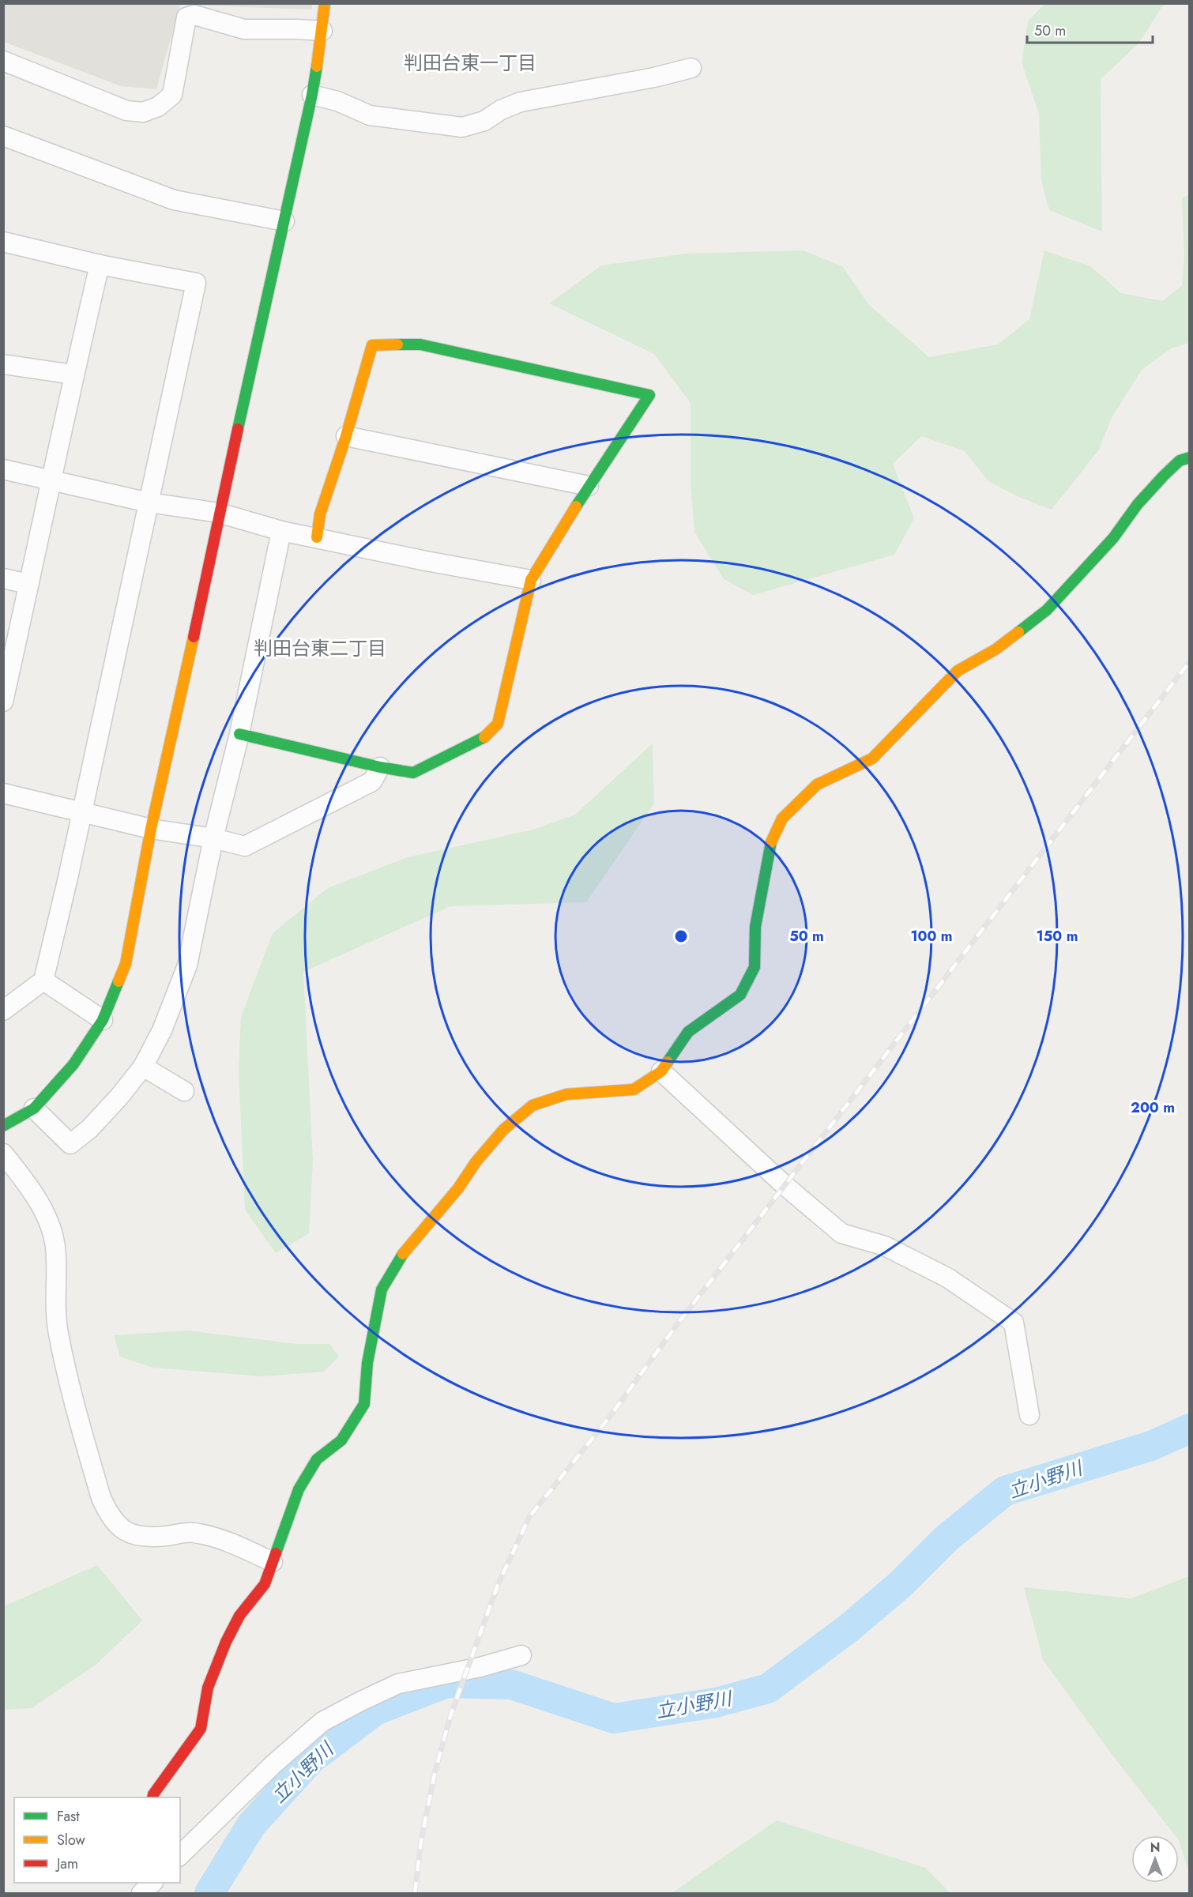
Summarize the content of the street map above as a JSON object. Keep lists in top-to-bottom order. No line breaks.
{"districts":["判田台東一丁目","判田台東二丁目"],"water":["立小野川"],"legend":["Fast","Slow","Jam"],"scale_bar":"50 m","north":"top","rings":["50 m","100 m","150 m","200 m"]}
